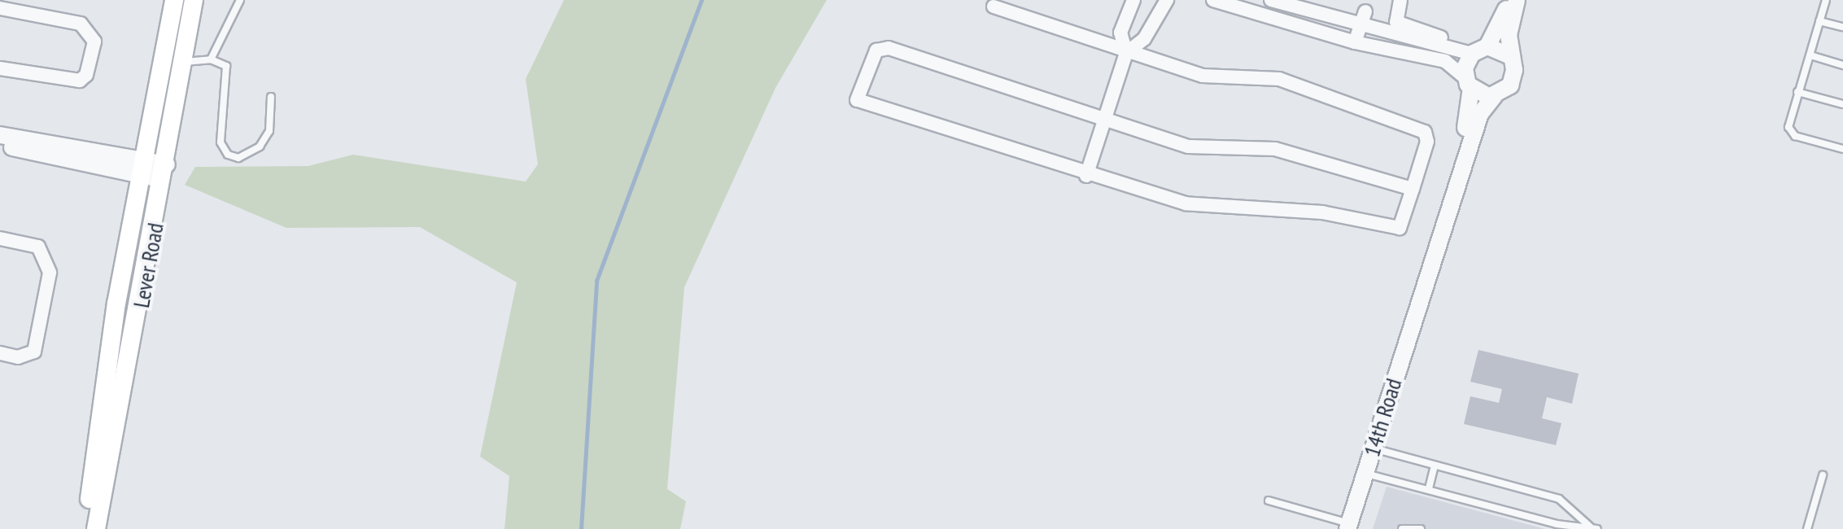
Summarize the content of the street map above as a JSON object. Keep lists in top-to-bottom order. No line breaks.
{"streets":{"main road":["Lever Road"],"street":["14th Road"]}}
